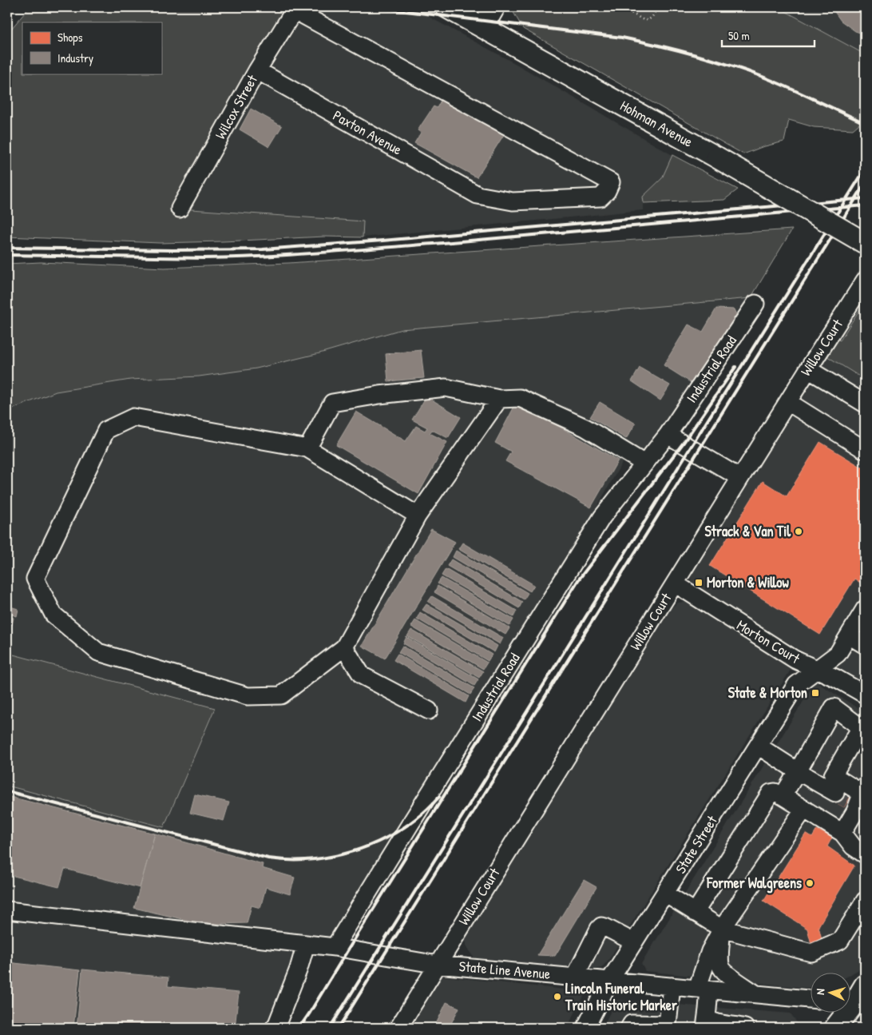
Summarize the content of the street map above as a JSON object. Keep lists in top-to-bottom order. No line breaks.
{"streets":{"main road":["Hohman Avenue"],"street":["Wilcox Street","Paxton Avenue","Willow Court","Industrial Road","Morton Court","State Street","State Line Avenue"]},"crossings":[["Wilcox Street","Paxton Avenue"],["Willow Court","Morton Court"],["Willow Court","State Line Avenue"],["Industrial Road","State Line Avenue"],["Morton Court","State Street"],["State Street","State Line Avenue"]],"places":{"other":["Strack & Van Til","Former Walgreens","Lincoln Funeral Train Historic Marker"],"transit":["Morton & Willow","State & Morton"]},"legend":["Shops","Industry"],"scale_bar":"50 m","north":"left"}
